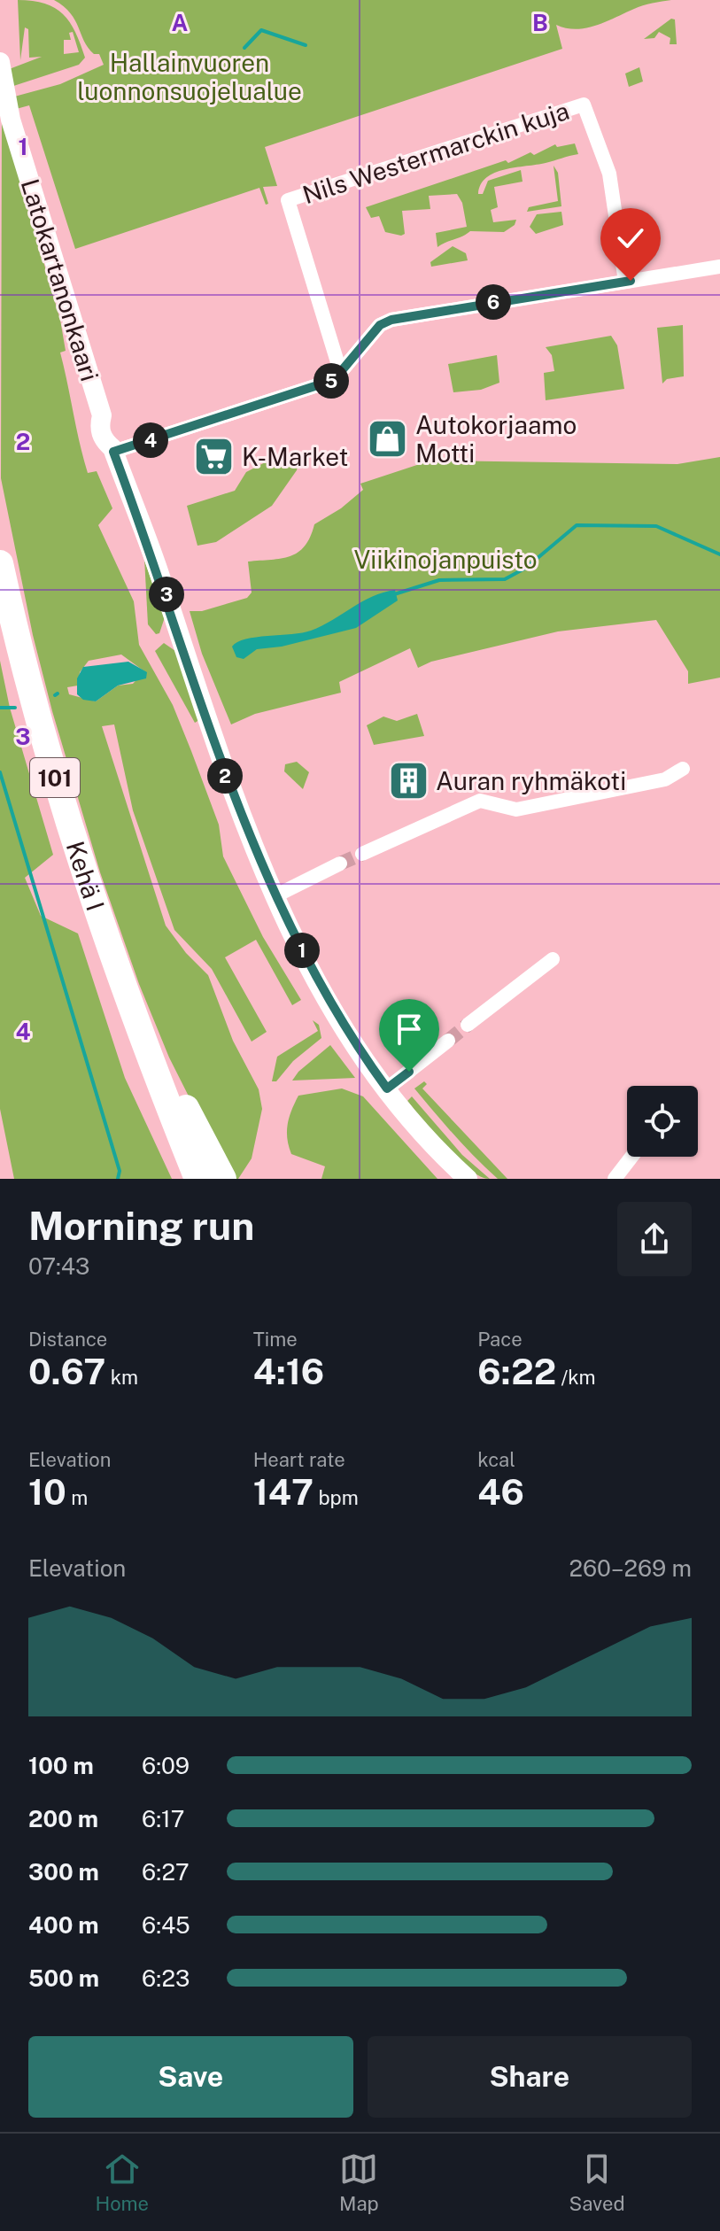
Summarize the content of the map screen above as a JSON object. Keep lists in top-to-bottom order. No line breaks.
{"streets":{"highway":["101","Kehä I"],"street":["Nils Westermarckin kuja","Latokartanonkaari"]},"parks":["Hallainvuoren luonnonsuojelualue","Viikinojanpuisto"],"places":{"shop":["Autokorjaamo Motti"],"supermarket":["K-Market"],"building":["Auran ryhmäkoti"]},"page":{"pins":["6","5","4","3","2","1"],"heading":["Morning run","07:43"],"stats":[["Distance","0.67 km"],["Time","4:16"],["Pace","6:22 /km"],["Elevation","10 m"],["Heart rate","147 bpm"],["kcal","46"]],"chart":["Elevation","260–269 m"],"list":[{"name":"100 m","note":"6:09"},{"name":"200 m","note":"6:17"},{"name":"300 m","note":"6:27"},{"name":"400 m","note":"6:45"},{"name":"500 m","note":"6:23"}],"buttons":["Save","Share"],"tabs":["Home","Map","Saved"]},"grid":{"columns":["A","B"],"rows":["1","2","3","4"]}}
